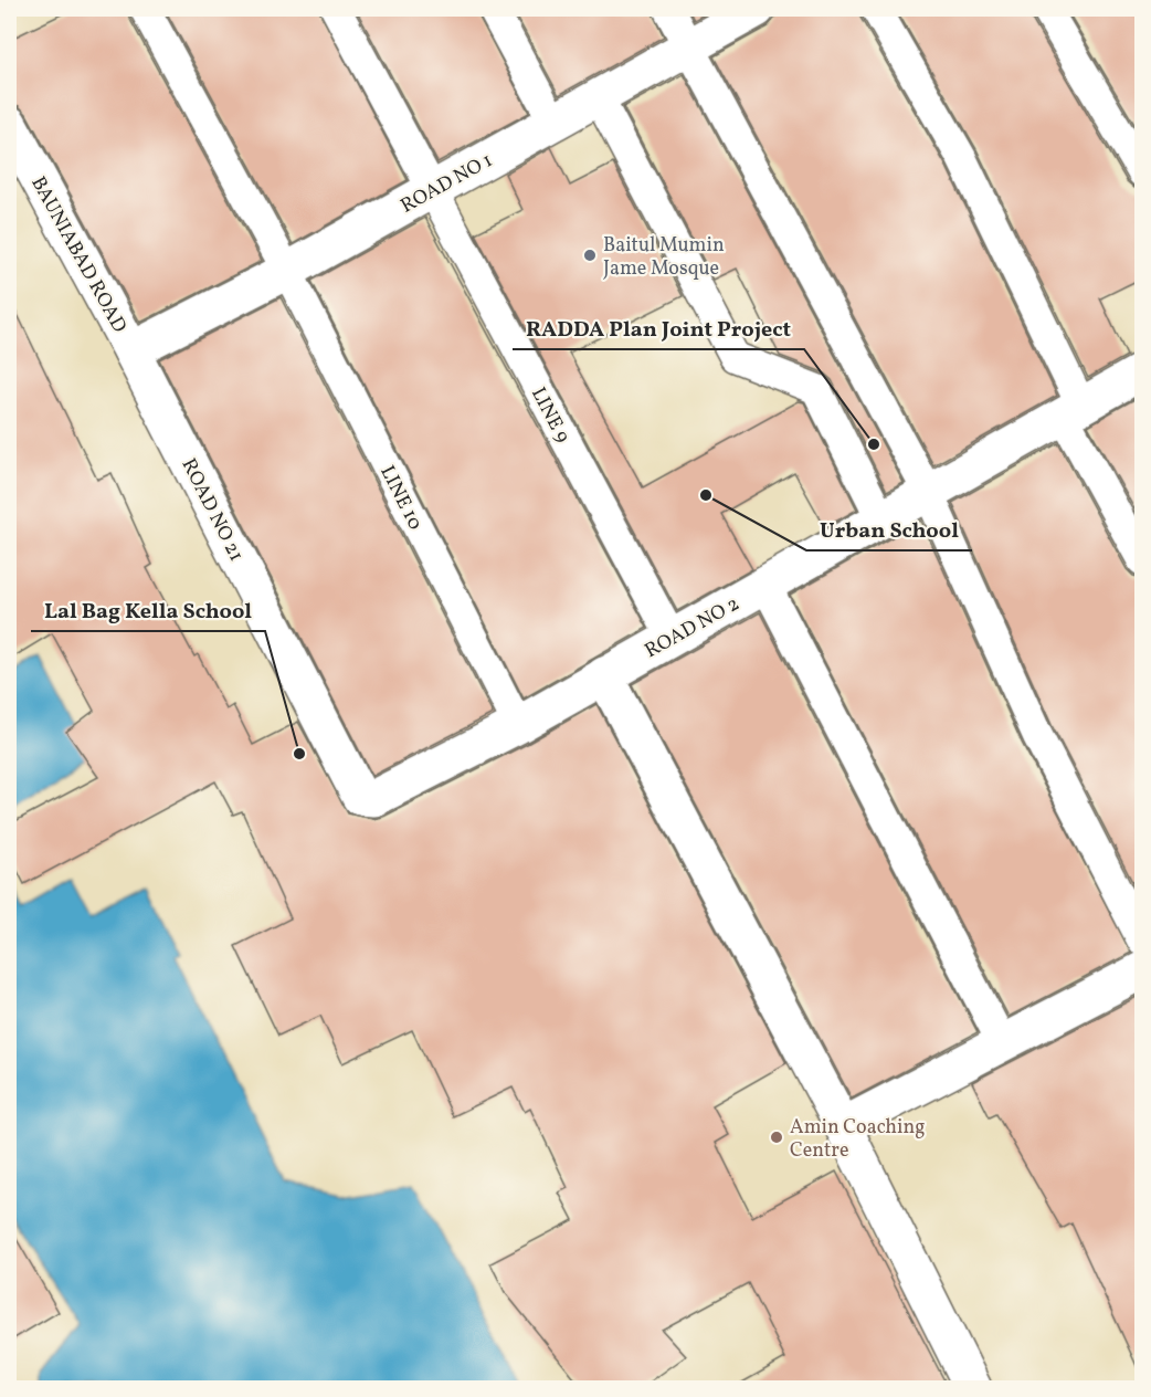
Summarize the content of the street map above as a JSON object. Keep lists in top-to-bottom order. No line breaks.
{"streets":{"street":["ROAD NO 1","BAUNIABAD ROAD","ROAD NO 21","ROAD NO 2"],"lane":["LINE 9","LINE 10"]},"crossings":[["ROAD NO 1","BAUNIABAD ROAD"],["ROAD NO 1","LINE 9"],["ROAD NO 1","LINE 10"],["ROAD NO 1","ROAD NO 21"],["BAUNIABAD ROAD","ROAD NO 21"],["LINE 9","ROAD NO 2"],["LINE 10","ROAD NO 2"],["ROAD NO 21","ROAD NO 2"]],"places":["Baitul Mumin Jame Mosque","RADDA Plan Joint Project","Urban School","Lal Bag Kella School","Amin Coaching Centre"]}
